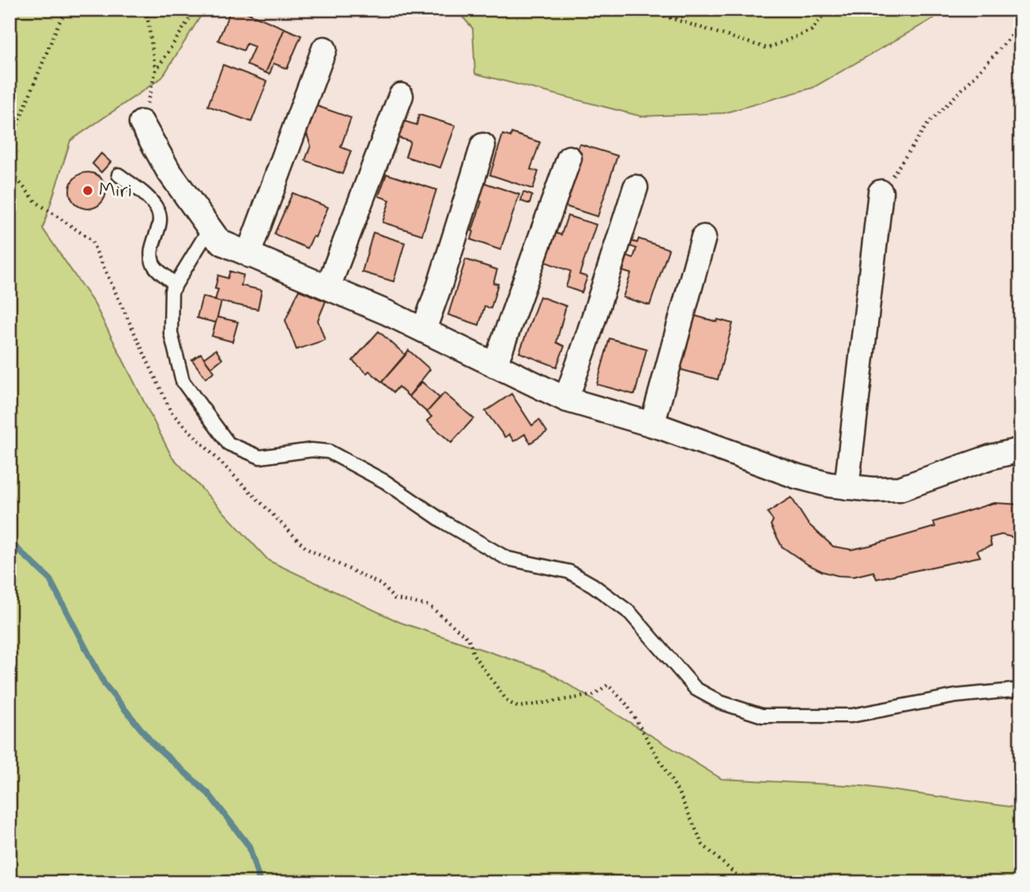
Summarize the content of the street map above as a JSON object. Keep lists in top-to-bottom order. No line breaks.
{"places":["Miri"]}
